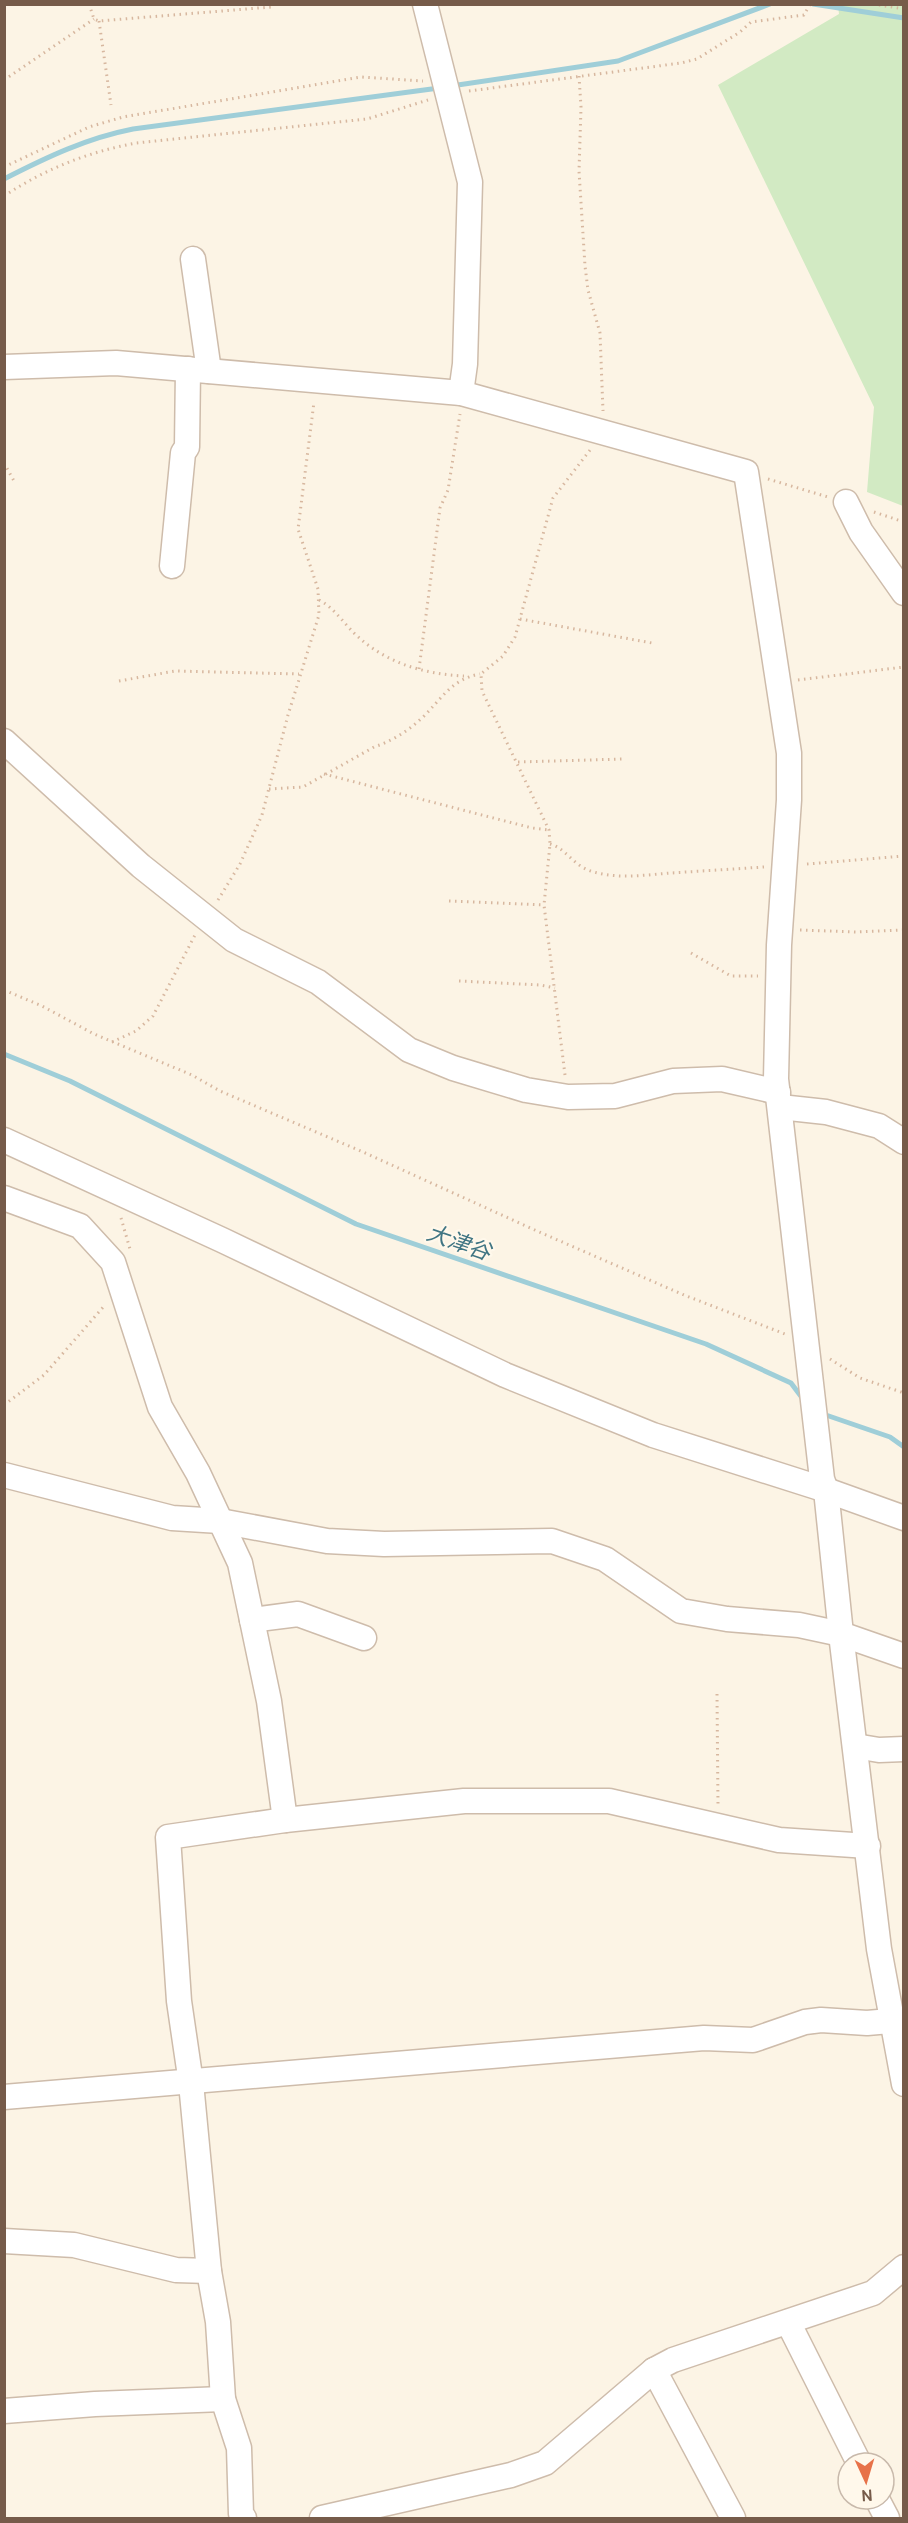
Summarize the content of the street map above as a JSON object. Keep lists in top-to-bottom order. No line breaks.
{"water":["大津谷"],"north":"bottom"}
